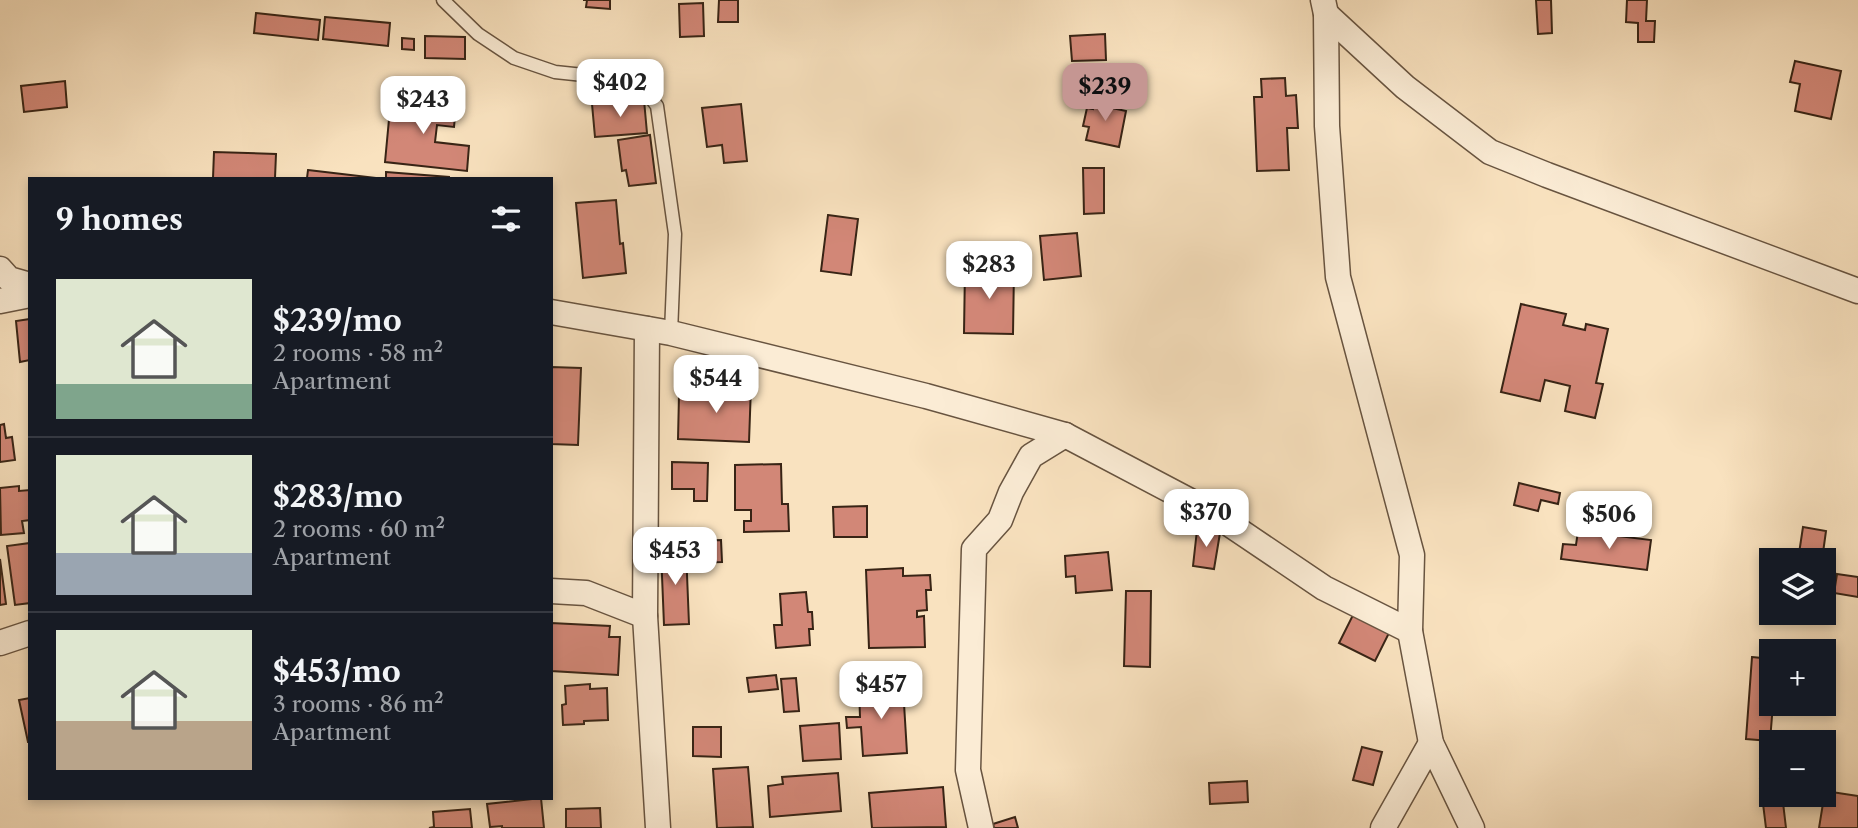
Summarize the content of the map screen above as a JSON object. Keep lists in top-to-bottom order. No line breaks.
{"page":{"price":["$402","$239","$243","$283","$544","$370","$506","$453","$457"],"heading":"9 homes","list":[{"name":"$239/mo","note":"2 rooms · 58 m² · Apartment"},{"name":"$283/mo","note":"2 rooms · 60 m² · Apartment"},{"name":"$453/mo","note":"3 rooms · 86 m² · Apartment"}],"map_buttons":["+","−"]}}
